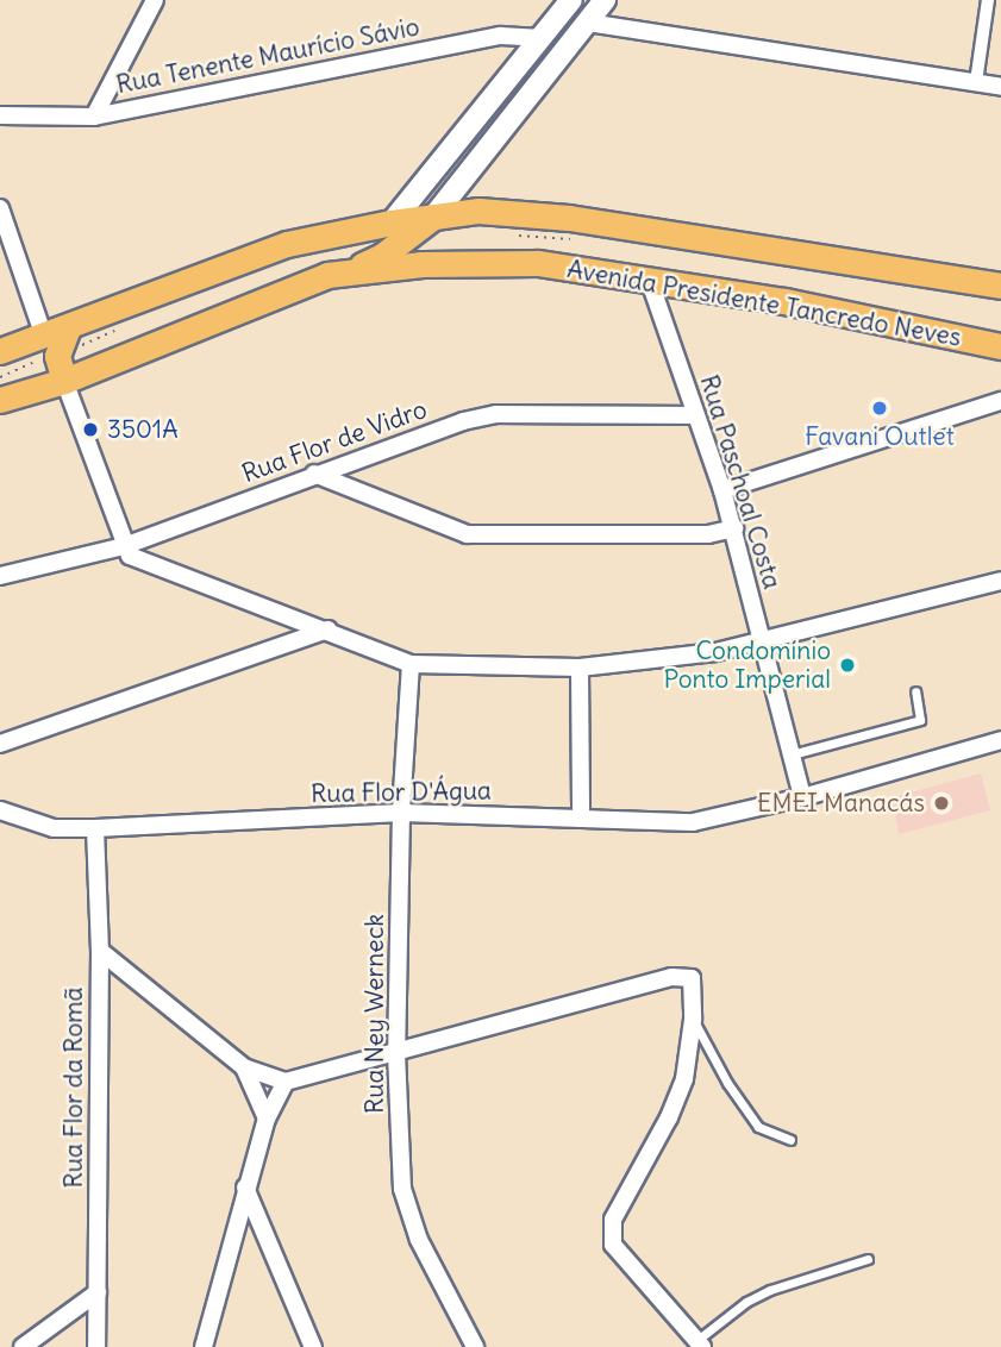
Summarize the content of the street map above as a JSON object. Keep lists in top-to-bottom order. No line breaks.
{"streets":{"main road":["Avenida Presidente Tancredo Neves"],"street":["Rua Tenente Maurício Sávio","Rua Flor de Vidro","Rua Paschoal Costa","Rua Flor D'Água","Rua Ney Werneck","Rua Flor da Romã"]},"crossings":[["Avenida Presidente Tancredo Neves","Rua Paschoal Costa"],["Rua Flor de Vidro","Rua Paschoal Costa"],["Rua Paschoal Costa","Rua Flor D'Água"],["Rua Flor D'Água","Rua Ney Werneck"],["Rua Flor D'Água","Rua Flor da Romã"]],"places":["Favani Outlet","3501A","Condomínio Ponto Imperial","EMEI Manacás"]}
